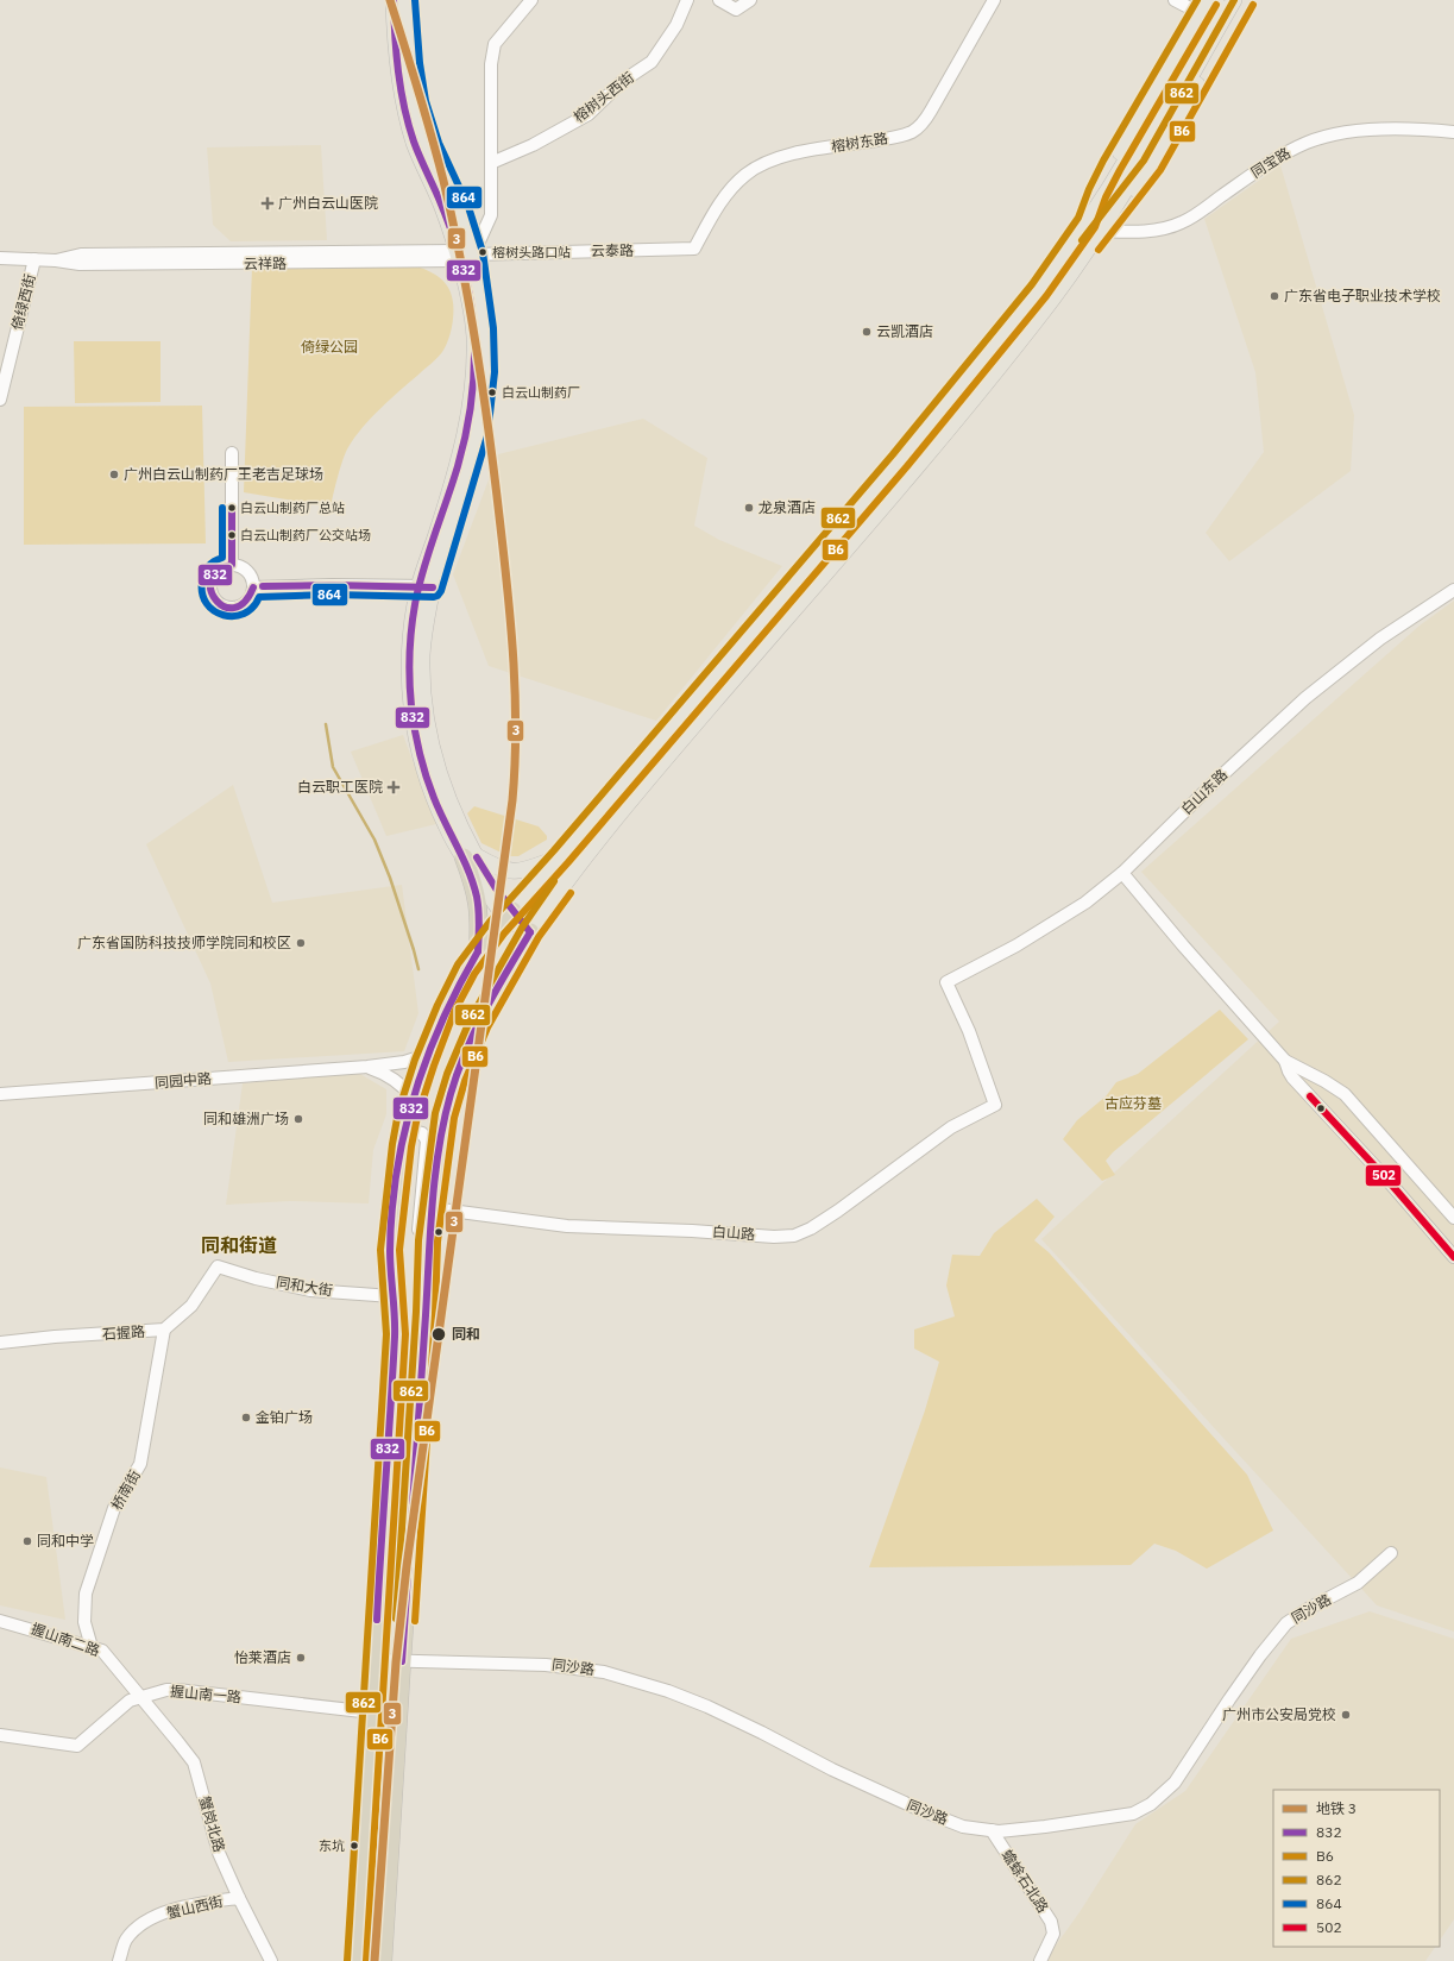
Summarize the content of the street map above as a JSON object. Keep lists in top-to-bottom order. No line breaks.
{"streets":{"street":["榕树头西街","榕树东路","同宝路","云泰路","云祥路","倚绿西街","白山东路","同园中路","白山路","同和大街","石握路","桥南街","同沙路","握山南二路","握山南一路","蟹岗北路","蟾蜍石北路","蟹山西街"]},"crossings":[["榕树东路","云泰路"],["云泰路","云祥路"],["云祥路","倚绿西街"],["白山东路","白山路"],["同和大街","石握路"],["石握路","桥南街"],["桥南街","握山南二路"],["同沙路","蟾蜍石北路"],["握山南二路","握山南一路"],["握山南二路","蟹岗北路"],["握山南一路","蟹岗北路"],["蟹岗北路","蟹山西街"]],"districts":["同和街道"],"parks":["倚绿公园","古应芬墓"],"places":{"health":["广州白云山医院","白云职工医院"],"other":["榕树头路口站","广东省电子职业技术学校","云凯酒店","白云山制药厂","广州白云山制药厂王老吉足球场","白云山制药厂总站","龙泉酒店","白云山制药厂公交站场","广东省国防科技技师学院同和校区","同和雄洲广场","同和","金铂广场","同和中学","怡莱酒店","广州市公安局党校","东坑"]},"lines":["metro line 3","transit line 832","transit line 862","transit line 864","transit line B6","transit line 502"],"legend":["地铁 3","832","B6","862","864","502"]}
